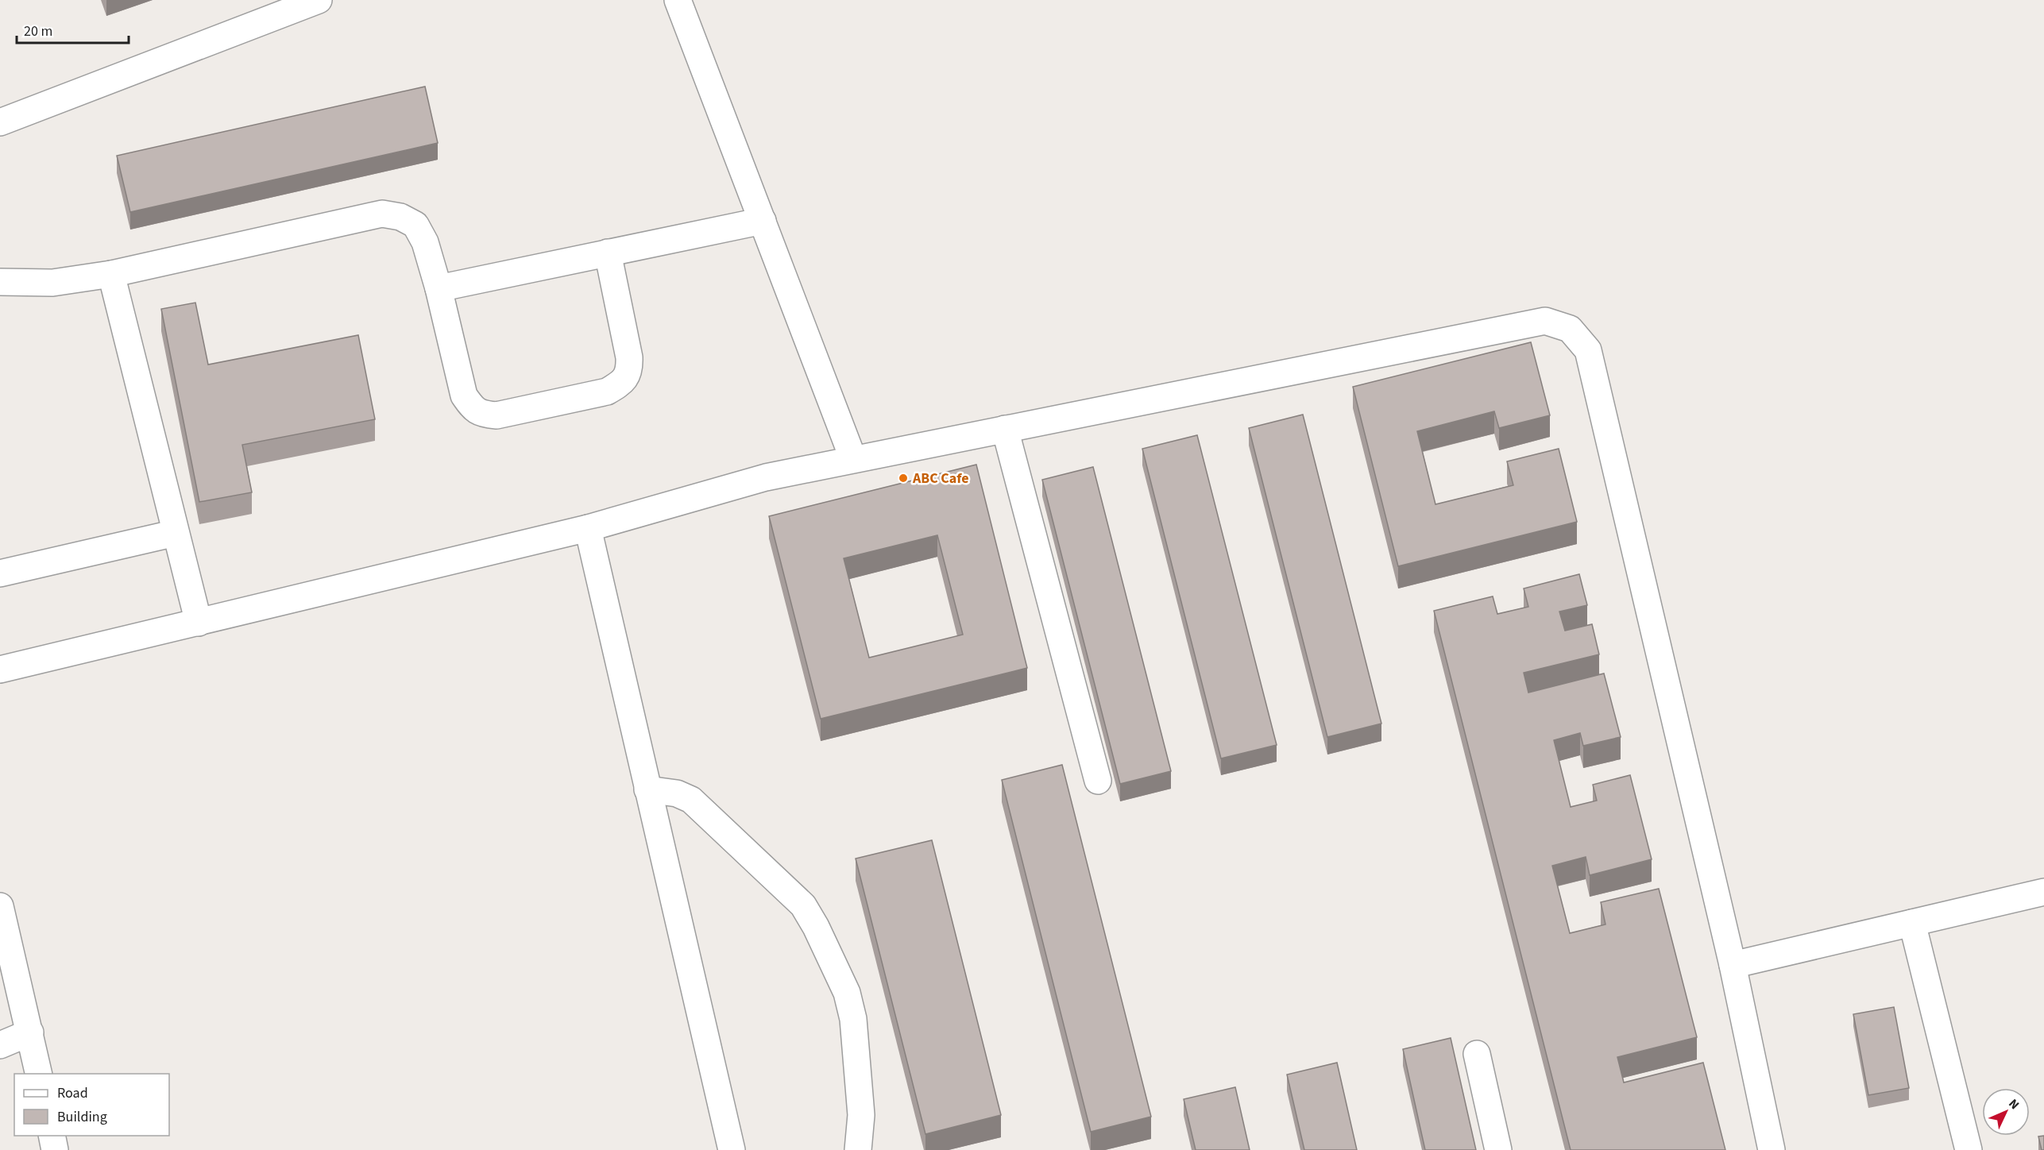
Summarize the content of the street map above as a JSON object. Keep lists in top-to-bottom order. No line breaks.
{"places":["ABC Cafe"],"legend":["Road","Building"],"scale_bar":"20 m","north":"top right"}
